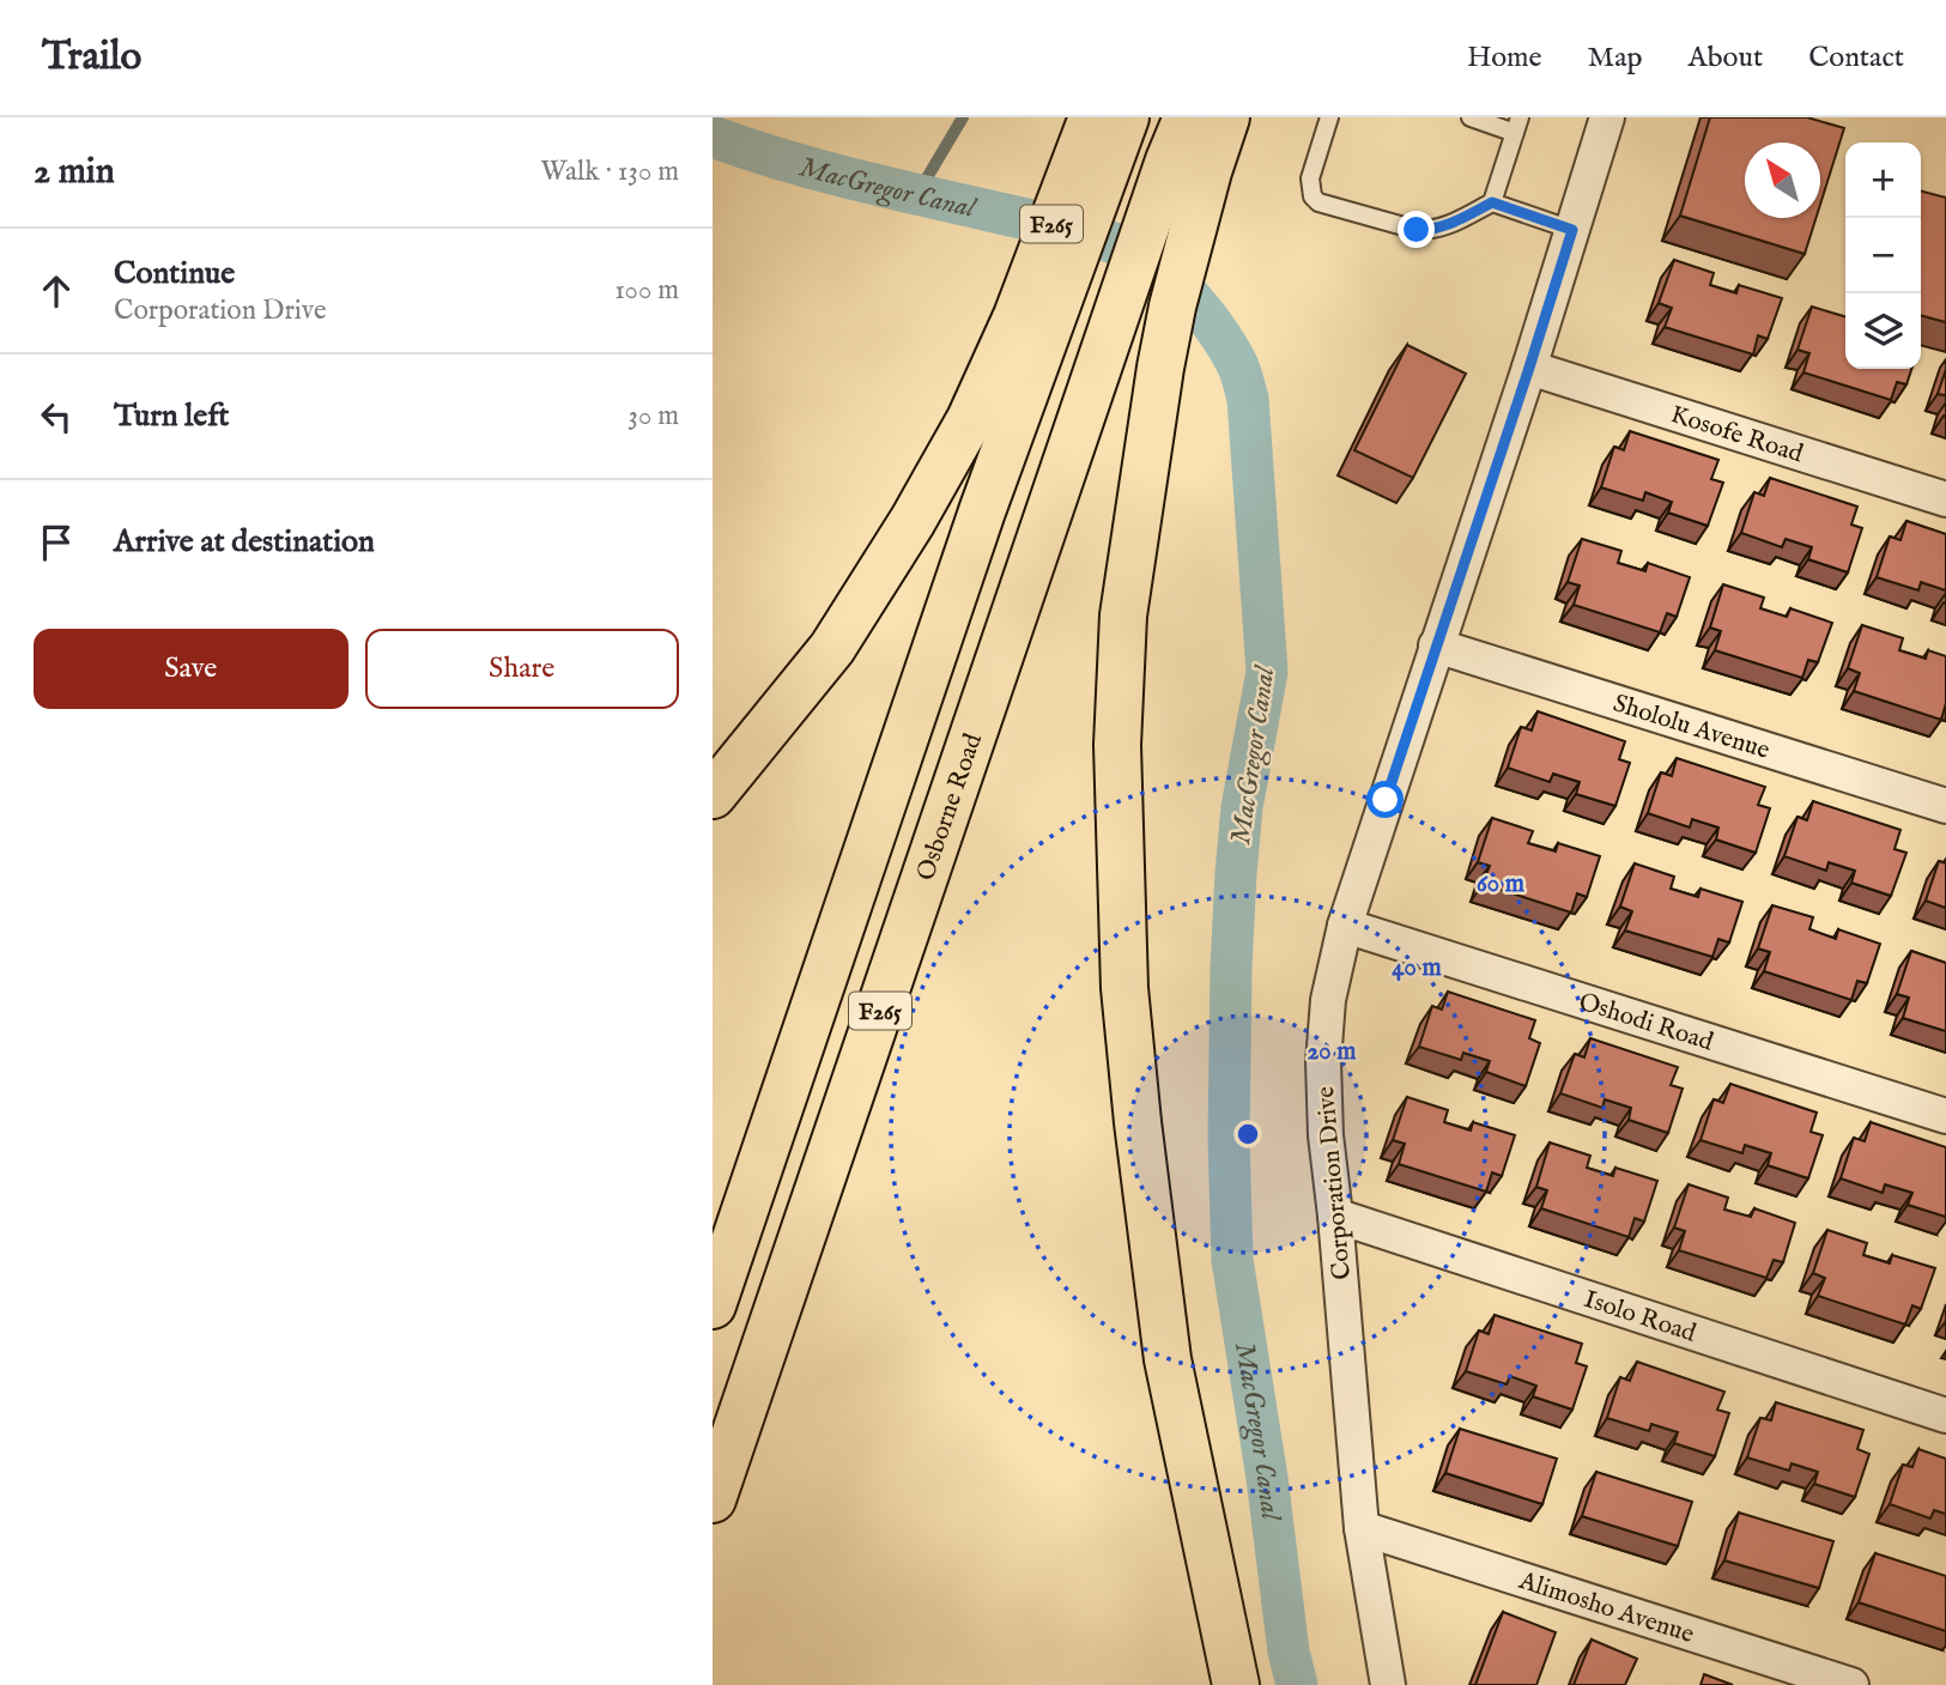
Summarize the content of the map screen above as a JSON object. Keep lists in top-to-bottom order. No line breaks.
{"streets":{"main road":["F265","Osborne Road"],"street":["Kosofe Road","Shololu Avenue","Oshodi Road","Corporation Drive","Isolo Road","Alimosho Avenue"]},"crossings":[["Kosofe Road","Corporation Drive"],["Shololu Avenue","Corporation Drive"],["Oshodi Road","Corporation Drive"],["Corporation Drive","Isolo Road"],["Corporation Drive","Alimosho Avenue"]],"water":["MacGregor Canal"],"north":"top left","page":{"header":"Trailo","nav":["Home","Map","About","Contact"],"heading":["2 min","Walk · 130 m"],"map_buttons":["+","−"],"list":[["Continue","Corporation Drive","100 m"],["Turn left","30 m"],"Arrive at destination"],"buttons":["Save","Share"]},"rings":["60 m","40 m","20 m"]}
